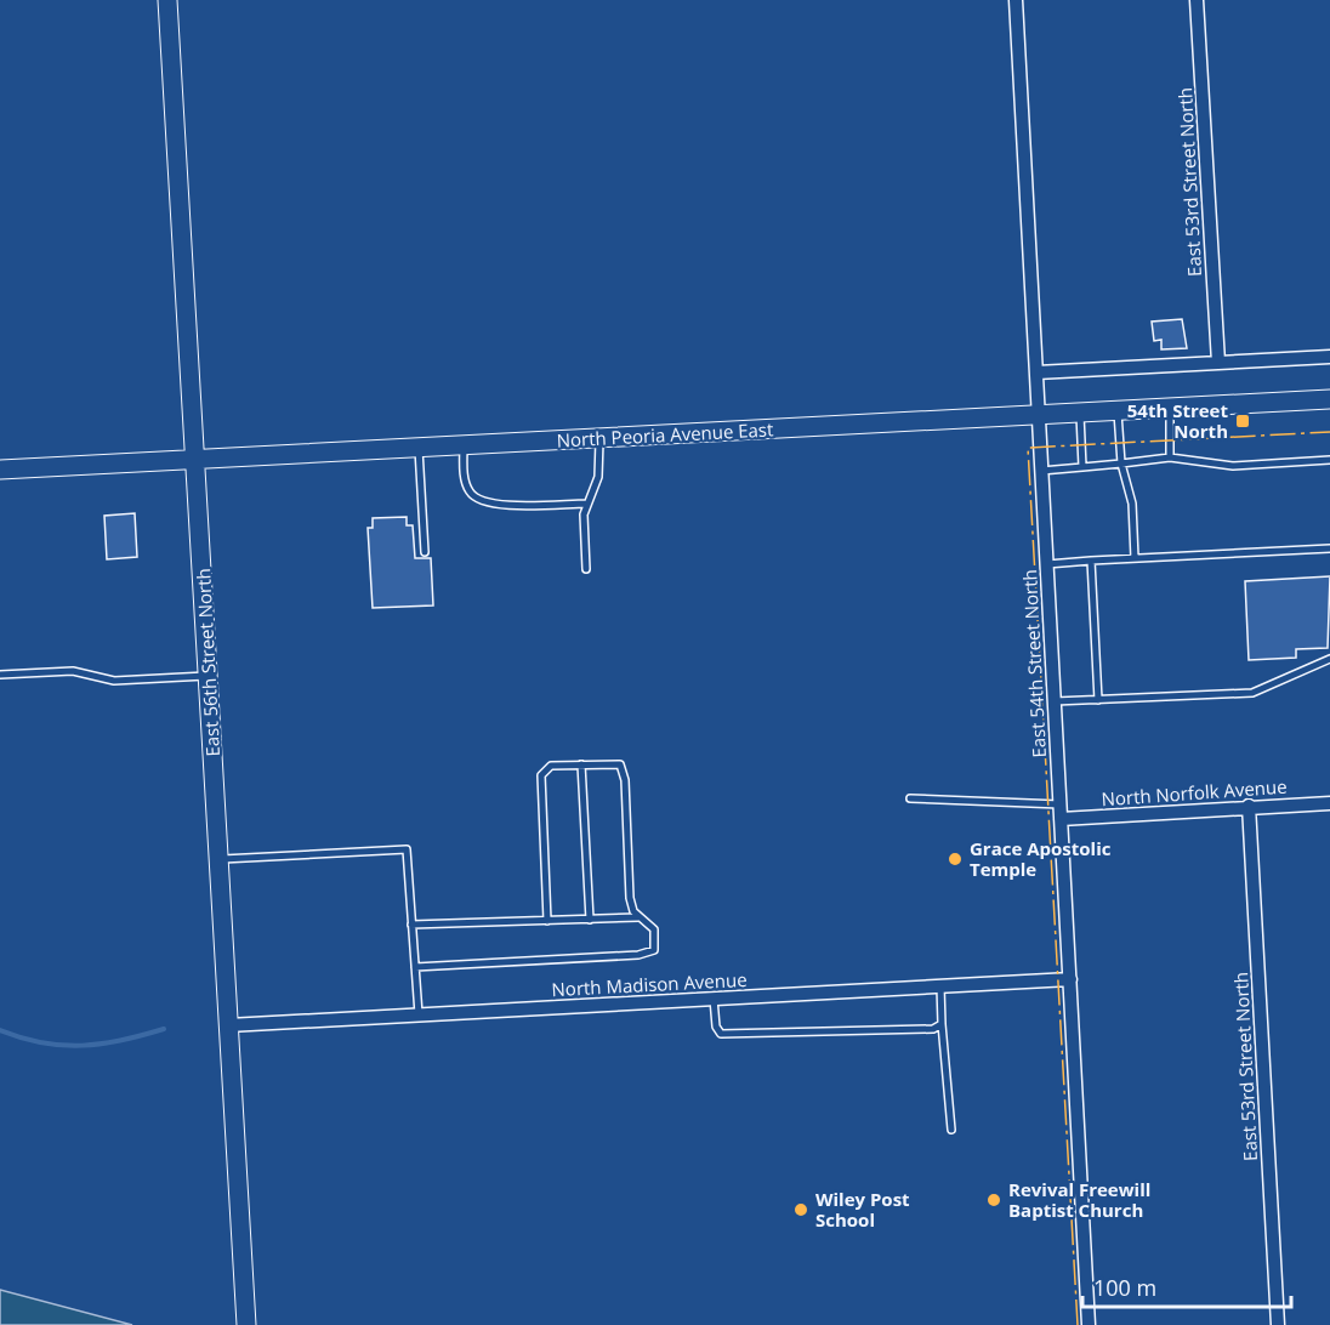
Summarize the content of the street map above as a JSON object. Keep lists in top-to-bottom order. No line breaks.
{"streets":{"main road":["North Peoria Avenue East","East 56th Street North"],"street":["East 53rd Street North","East 54th Street North","North Norfolk Avenue","North Madison Avenue"]},"crossings":[["East 53rd Street North","North Norfolk Avenue"],["North Peoria Avenue East","East 56th Street North"],["North Peoria Avenue East","East 54th Street North"],["East 56th Street North","North Madison Avenue"],["East 54th Street North","North Norfolk Avenue"],["East 54th Street North","North Madison Avenue"]],"places":{"transit":["54th Street North"],"other":["Grace Apostolic Temple","Revival Freewill Baptist Church","Wiley Post School"]},"scale_bar":"100 m"}
